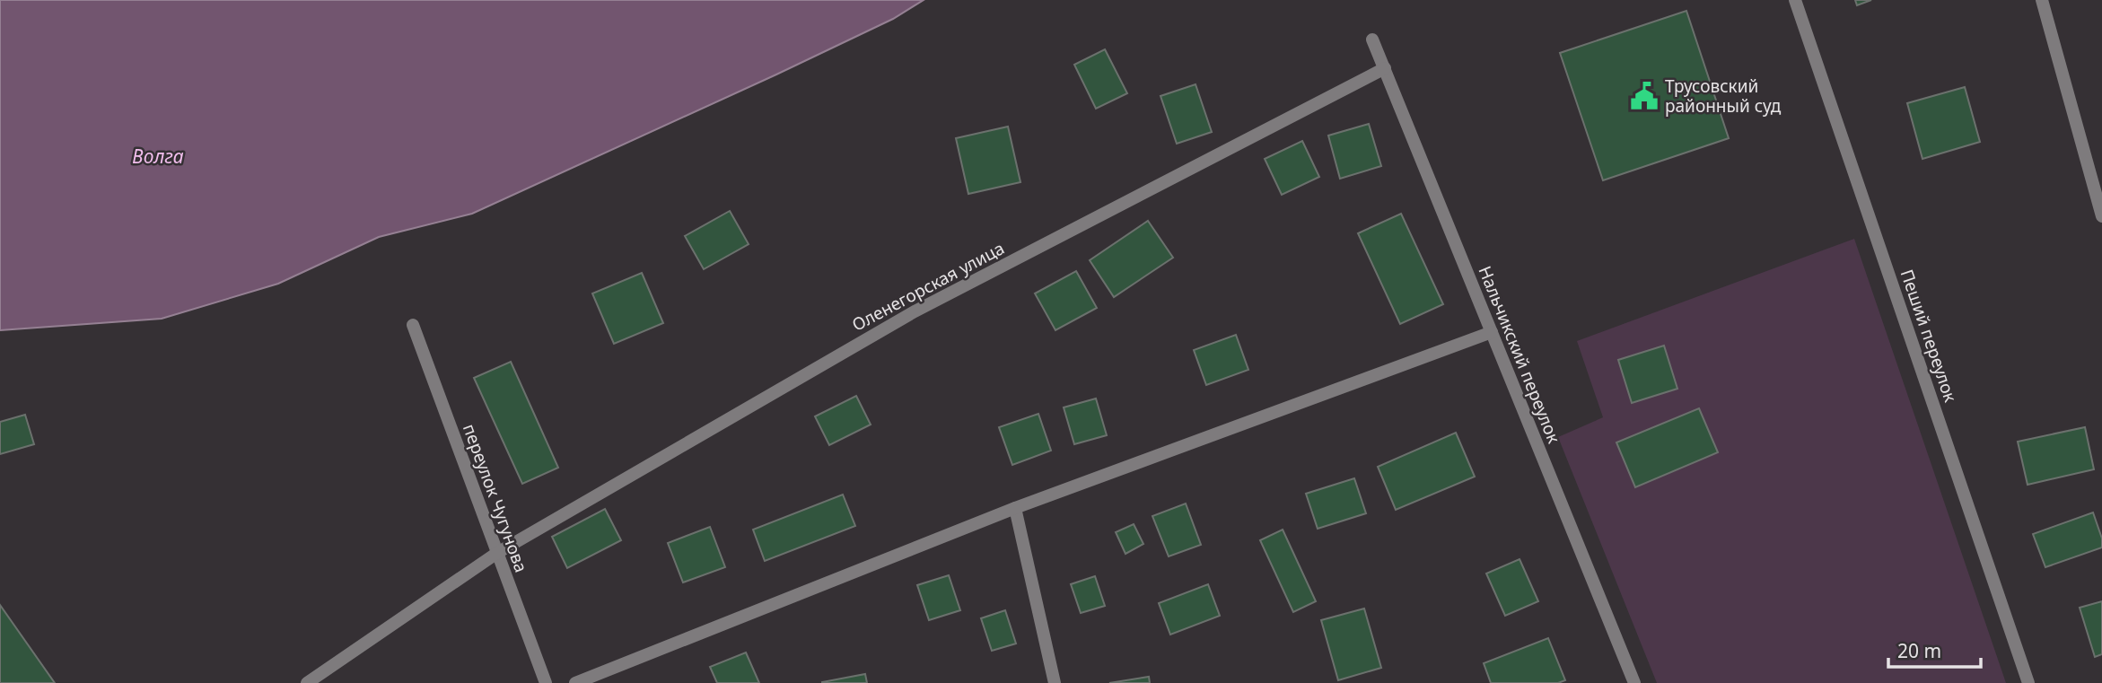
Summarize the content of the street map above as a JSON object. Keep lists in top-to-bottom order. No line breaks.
{"streets":{"street":["Оленегорская улица","Пеший переулок","Нальчикский переулок","переулок Чугунова"]},"crossings":[["Оленегорская улица","Нальчикский переулок"],["Оленегорская улица","переулок Чугунова"]],"water":["Волга"],"places":{"public building":["Трусовский районный суд"]},"scale_bar":"20 m"}
